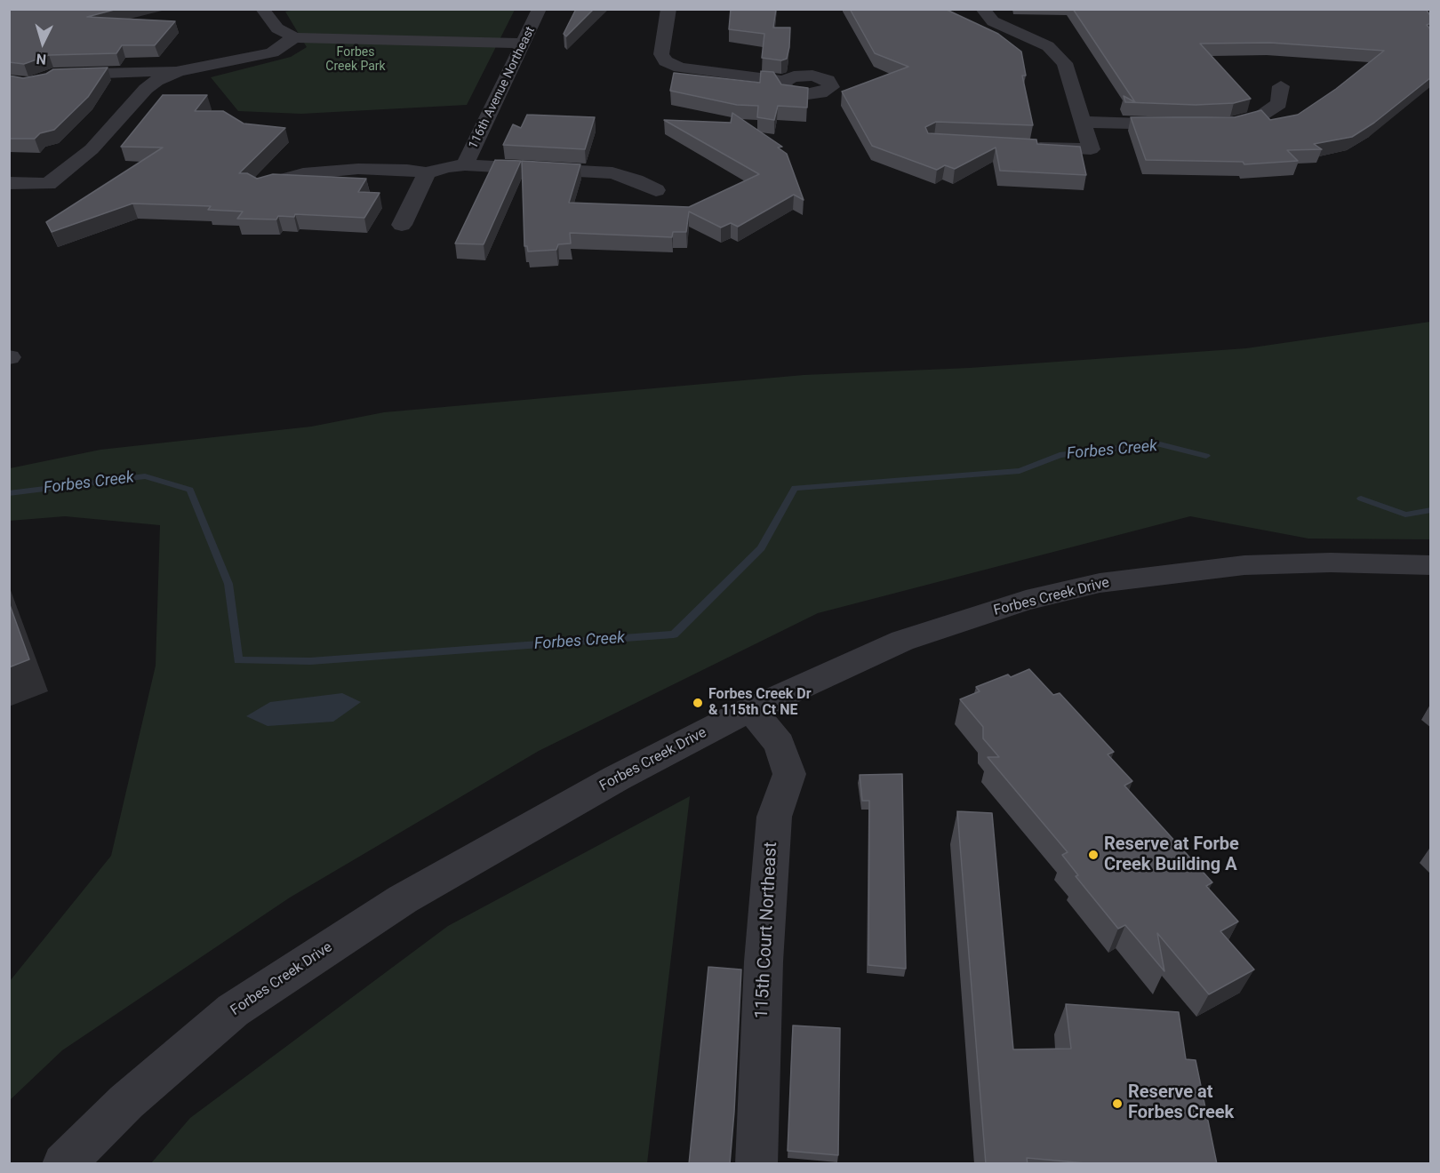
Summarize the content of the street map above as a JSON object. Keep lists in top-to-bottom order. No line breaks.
{"streets":{"street":["116th Avenue Northeast","Forbes Creek Drive","115th Court Northeast"]},"crossings":[["Forbes Creek Drive","115th Court Northeast"]],"water":["Forbes Creek"],"parks":["Forbes Creek Park"],"places":["Forbes Creek Dr & 115th Ct NE","Reserve at Forbe Creek Building A","Reserve at Forbes Creek"],"north":"bottom"}
